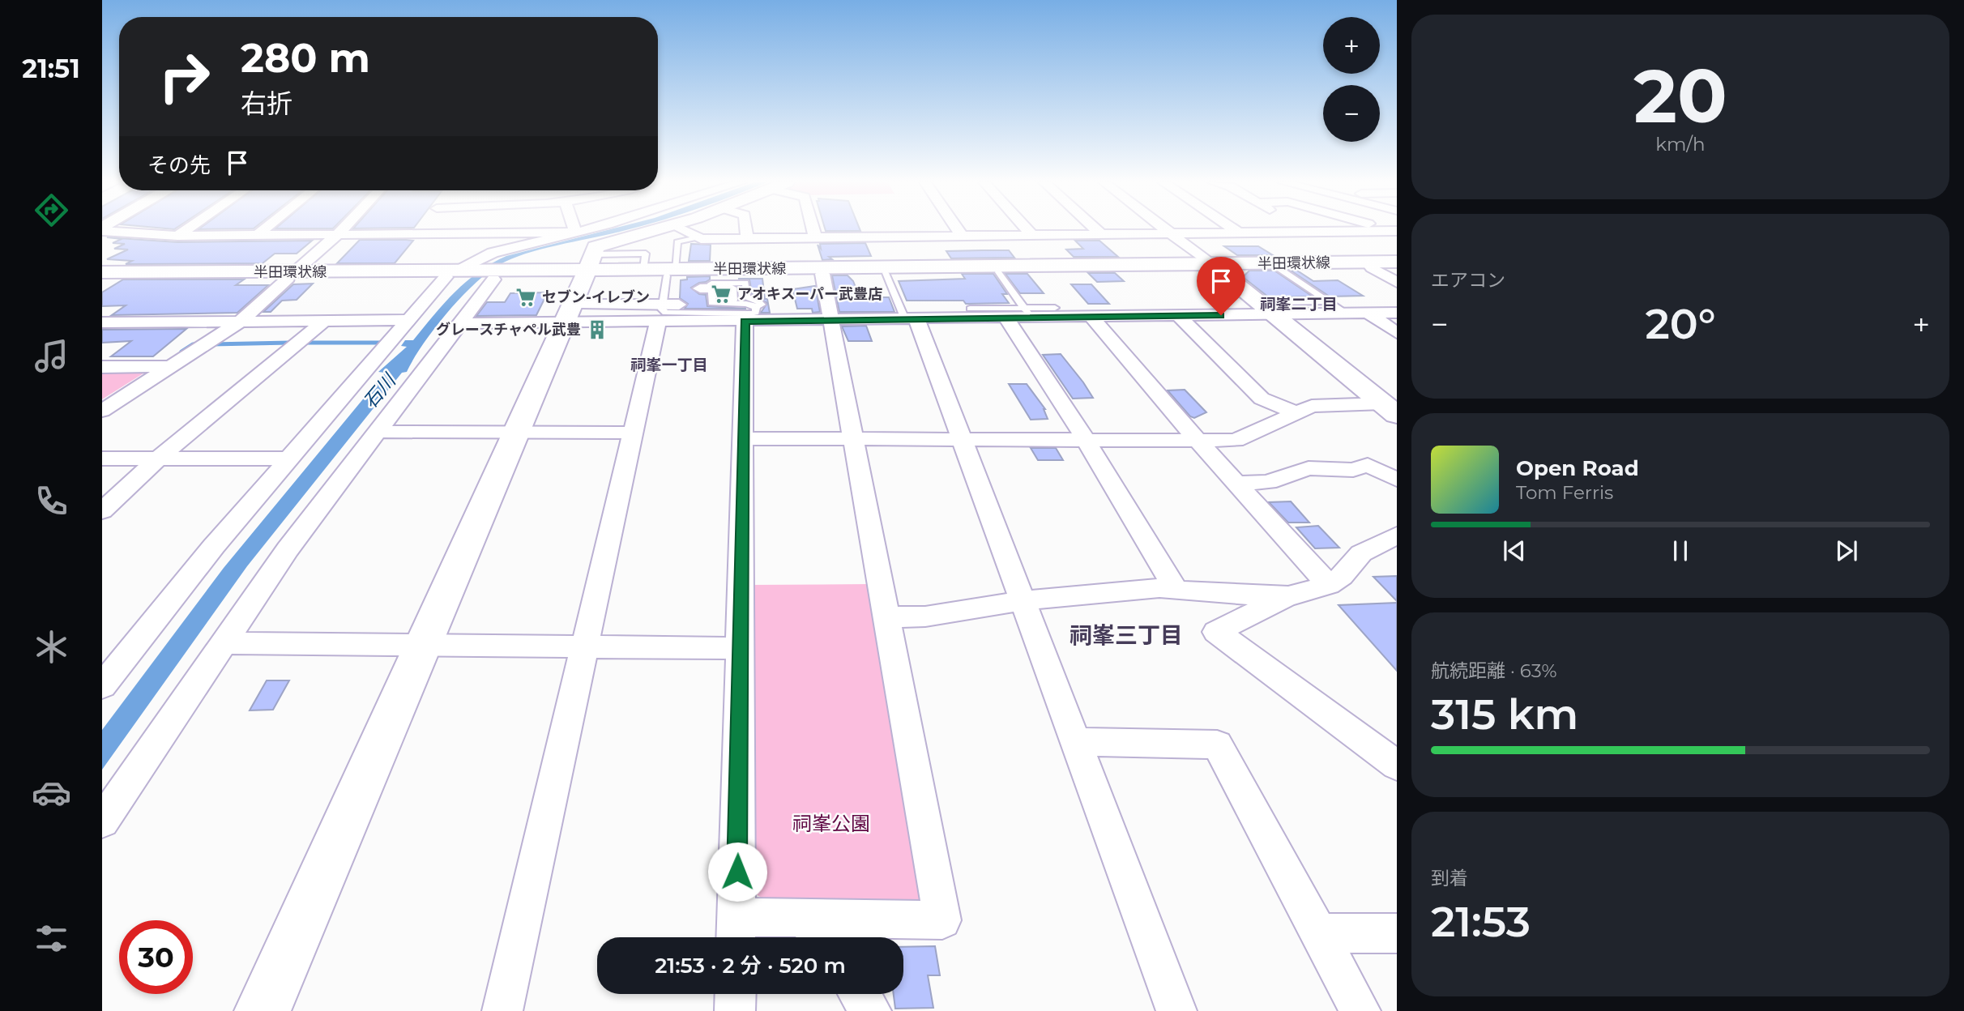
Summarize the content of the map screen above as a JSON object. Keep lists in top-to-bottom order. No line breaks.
{"streets":{"main road":["半田環状線"]},"districts":["祠峯二丁目","祠峯一丁目","祠峯三丁目"],"water":["石川"],"parks":["祠峯公園"],"places":{"supermarket":["アオキスーパー武豊店","セブン-イレブン"],"building":["グレースチャペル武豊"]},"page":{"tabs":"21:51","tile":[["20","km/h"],"エアコン",["航続距離 · 63%","315 km"],["到着","21:53"]],"map_buttons":["+","−"],"turn":["280 m","右折"],"then":"その先","heat":["−","20°","+"],"song":["Open Road","Tom Ferris"],"limit":"30","trip":"21:53 · 2 分 · 520 m"}}
